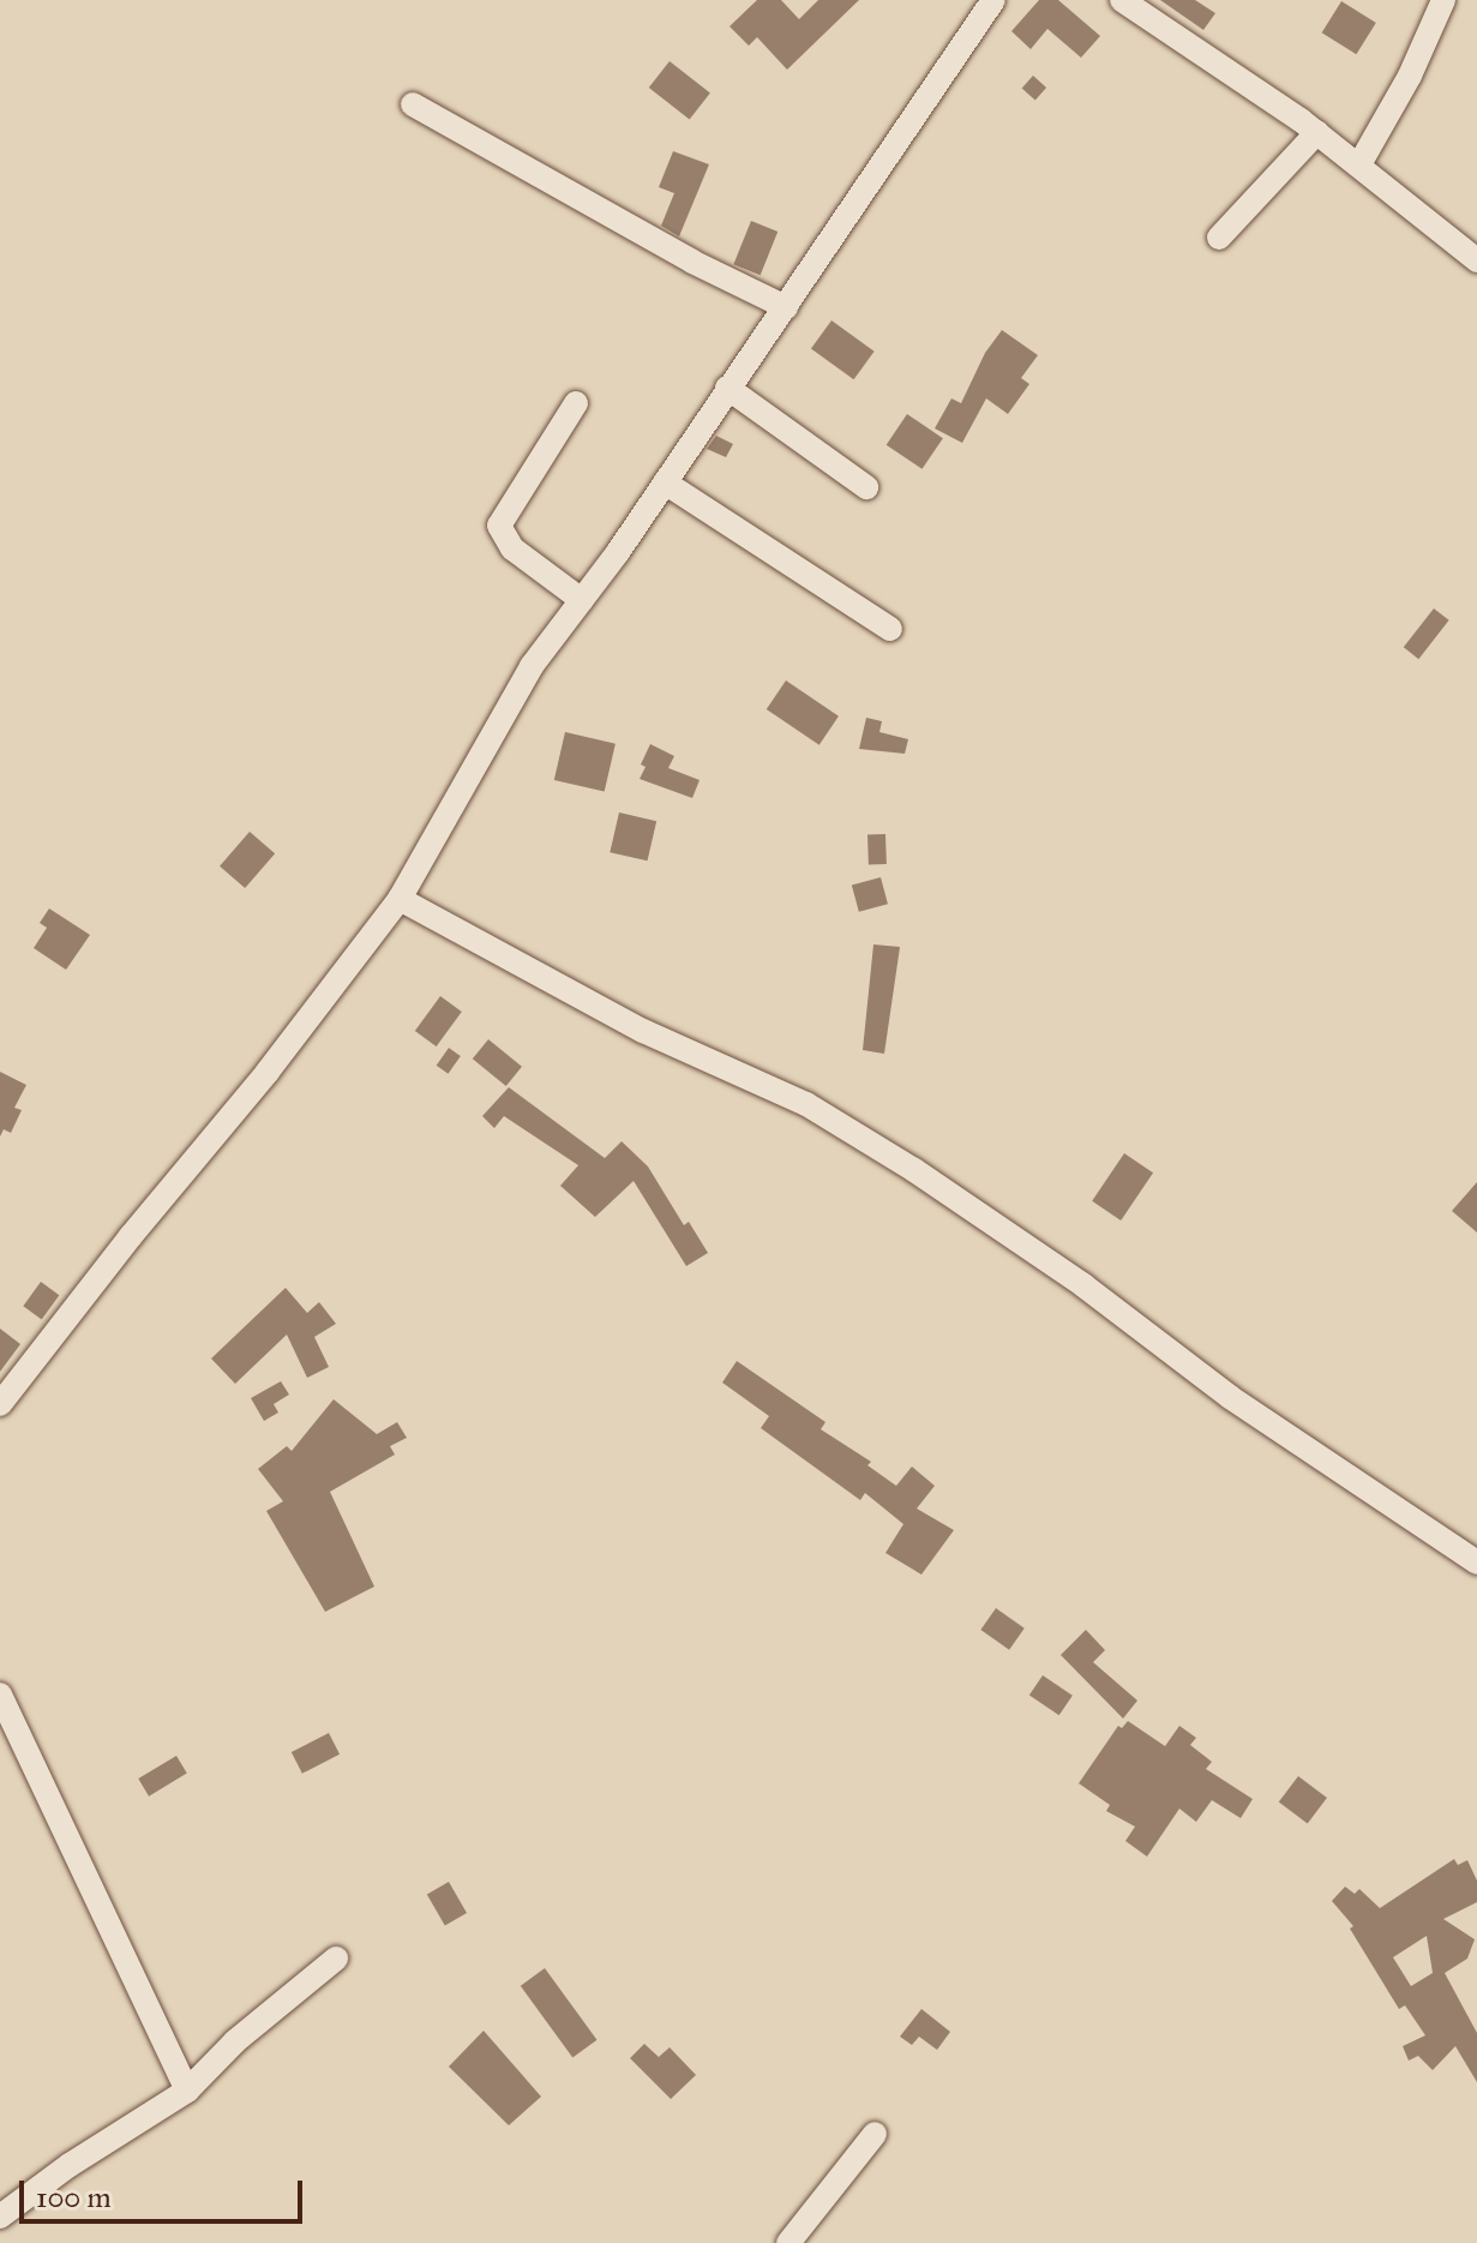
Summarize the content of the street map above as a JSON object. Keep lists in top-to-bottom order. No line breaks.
{"scale_bar":"100 m"}
